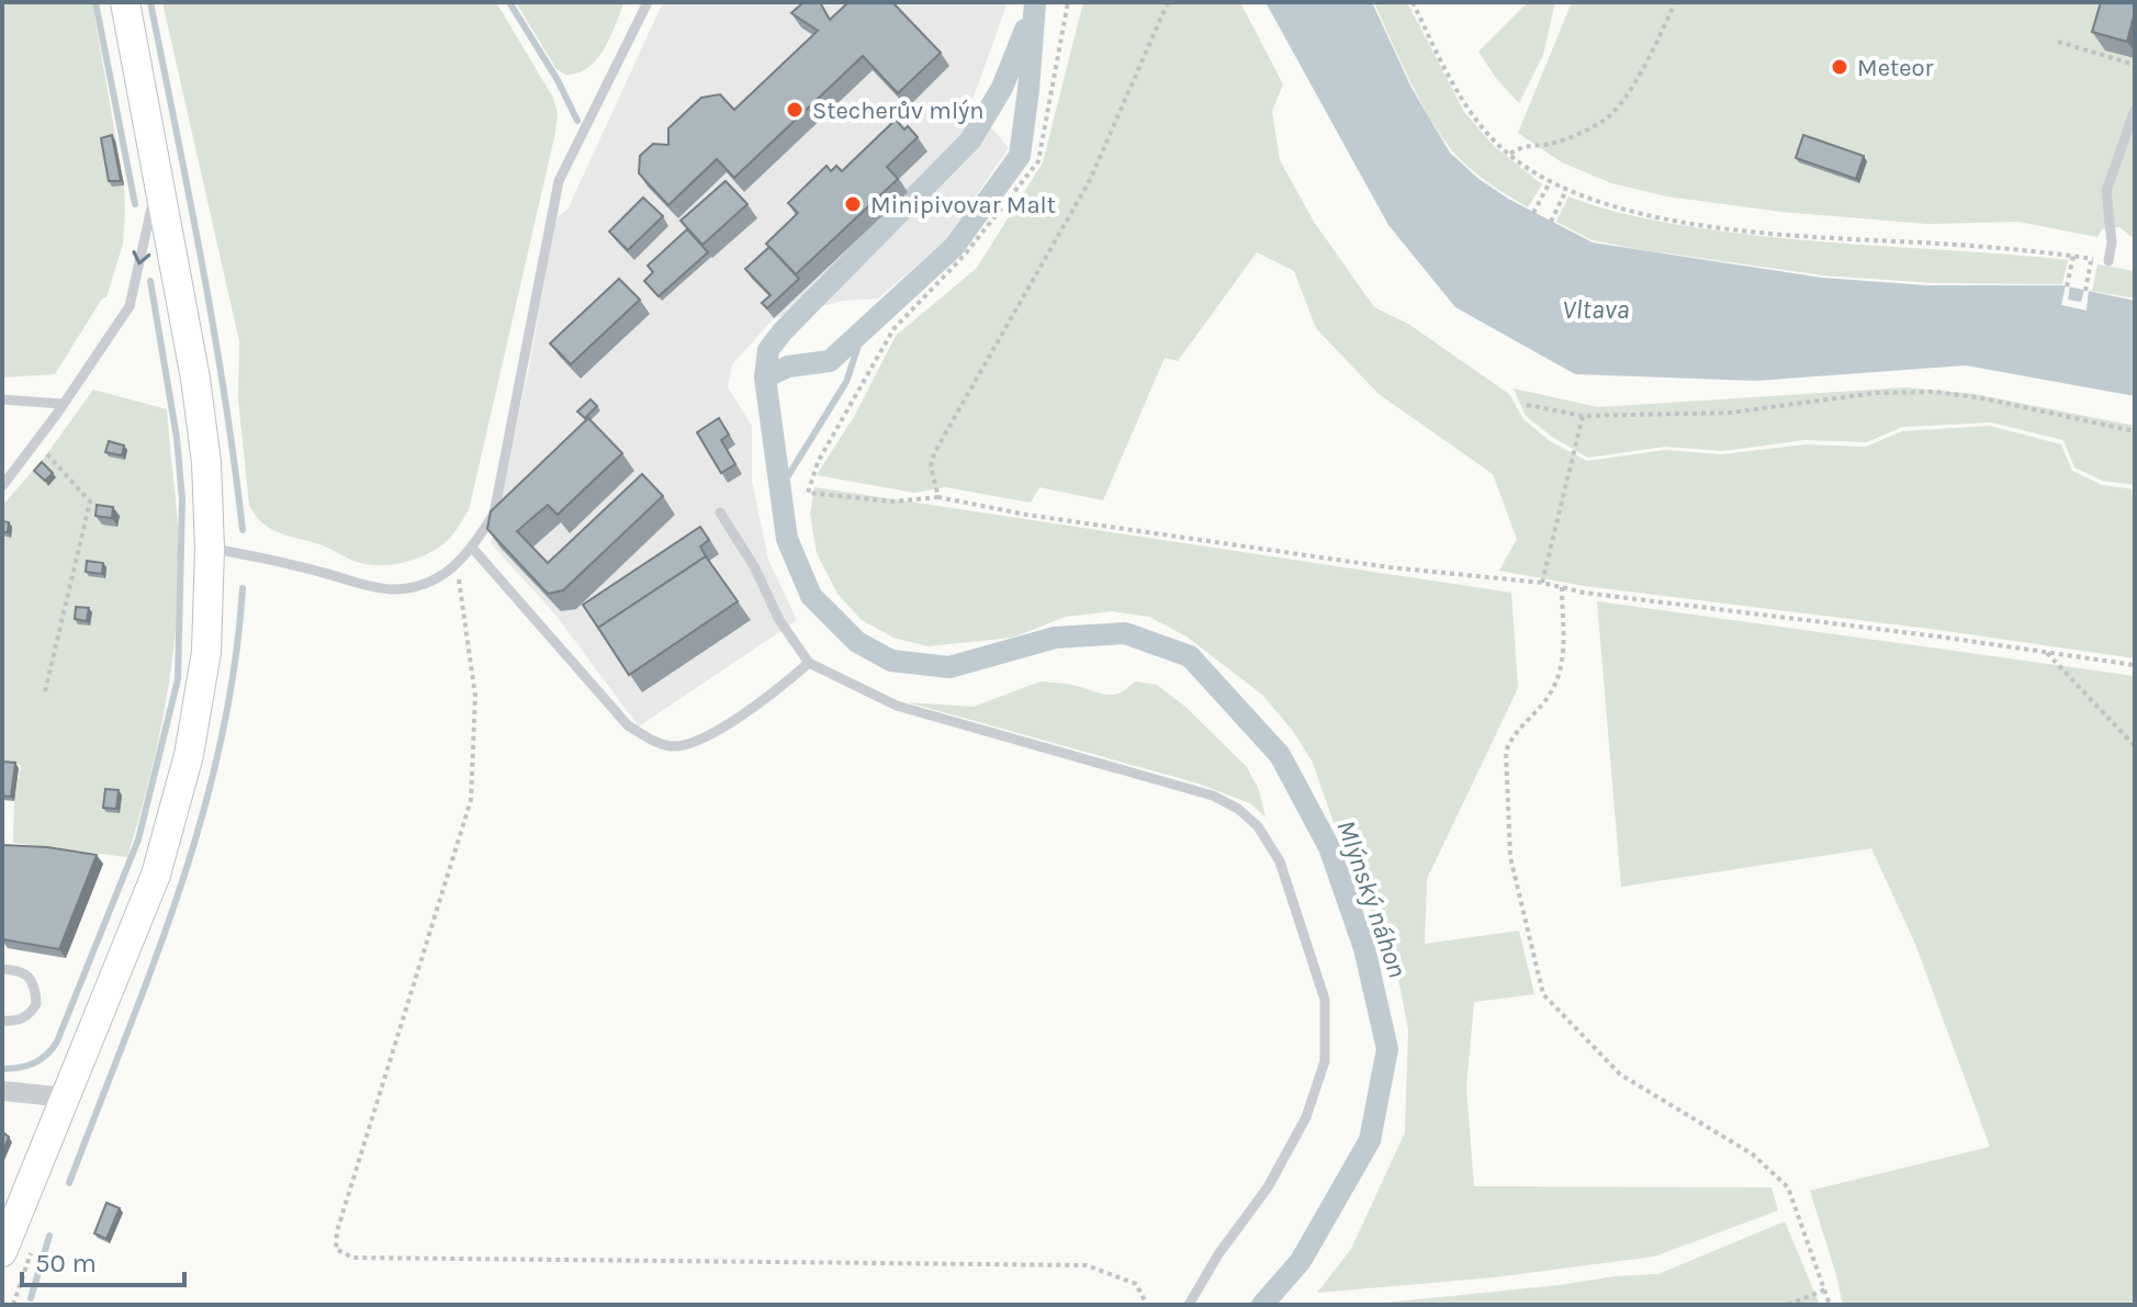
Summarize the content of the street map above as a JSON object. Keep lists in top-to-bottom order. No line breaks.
{"water":["Vltava","Mlýnský náhon"],"places":["Meteor","Stecherův mlýn","Minipivovar Malt"],"scale_bar":"50 m"}
